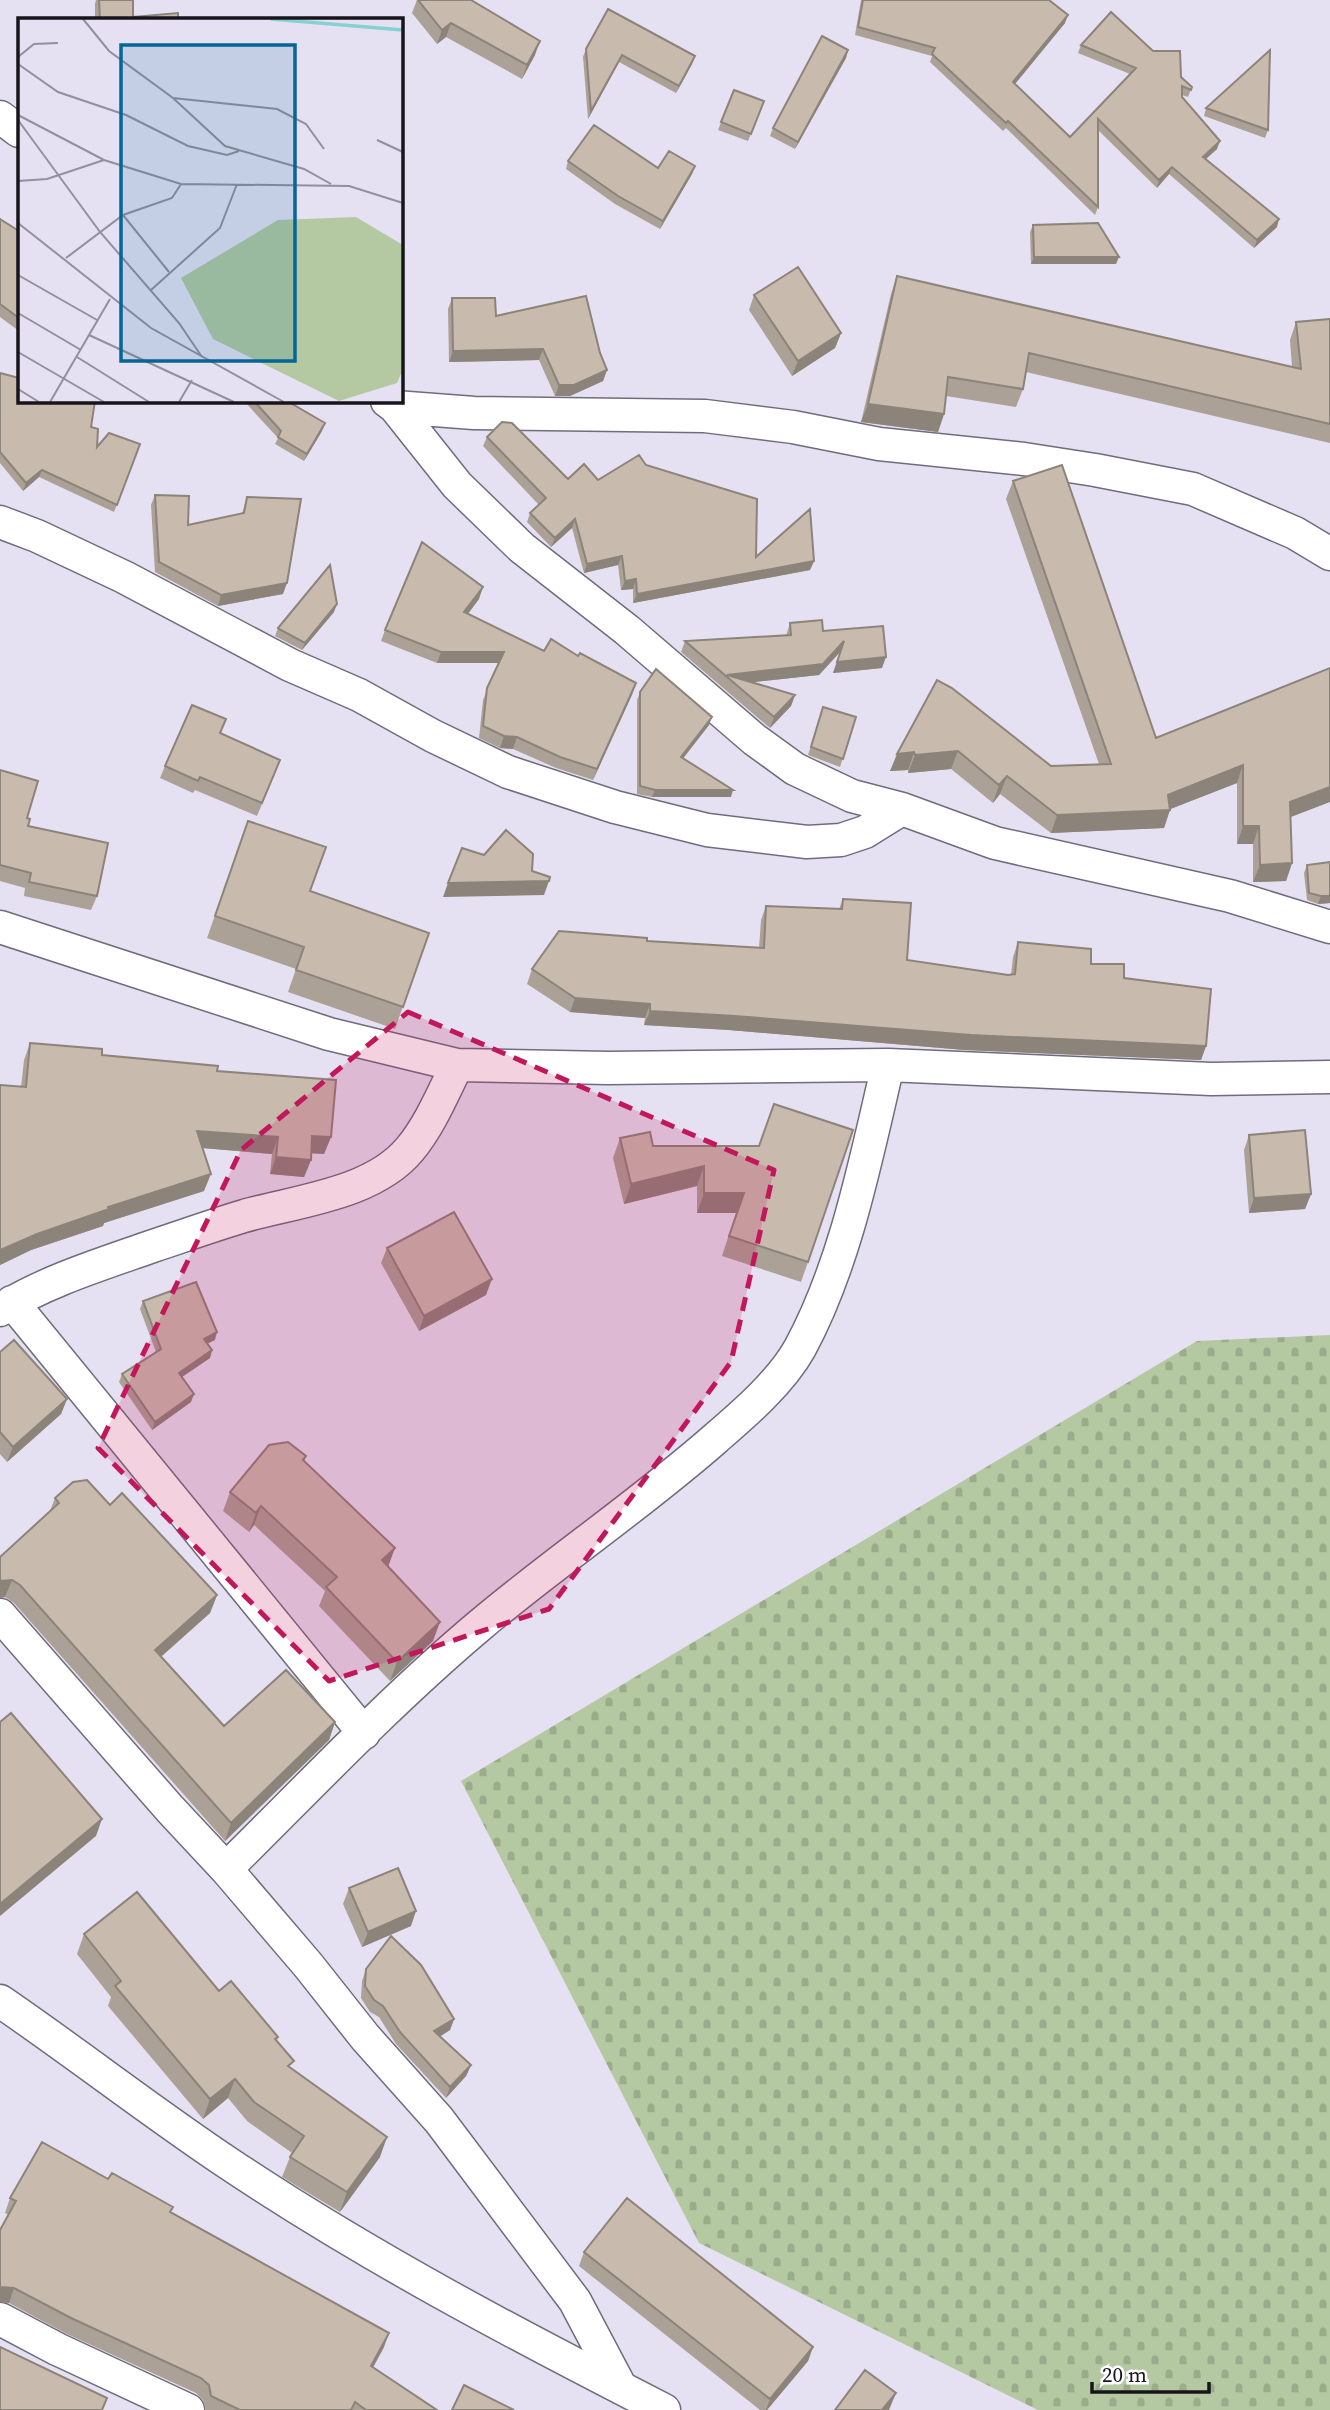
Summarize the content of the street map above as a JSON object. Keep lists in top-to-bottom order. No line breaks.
{"scale_bar":"20 m"}
